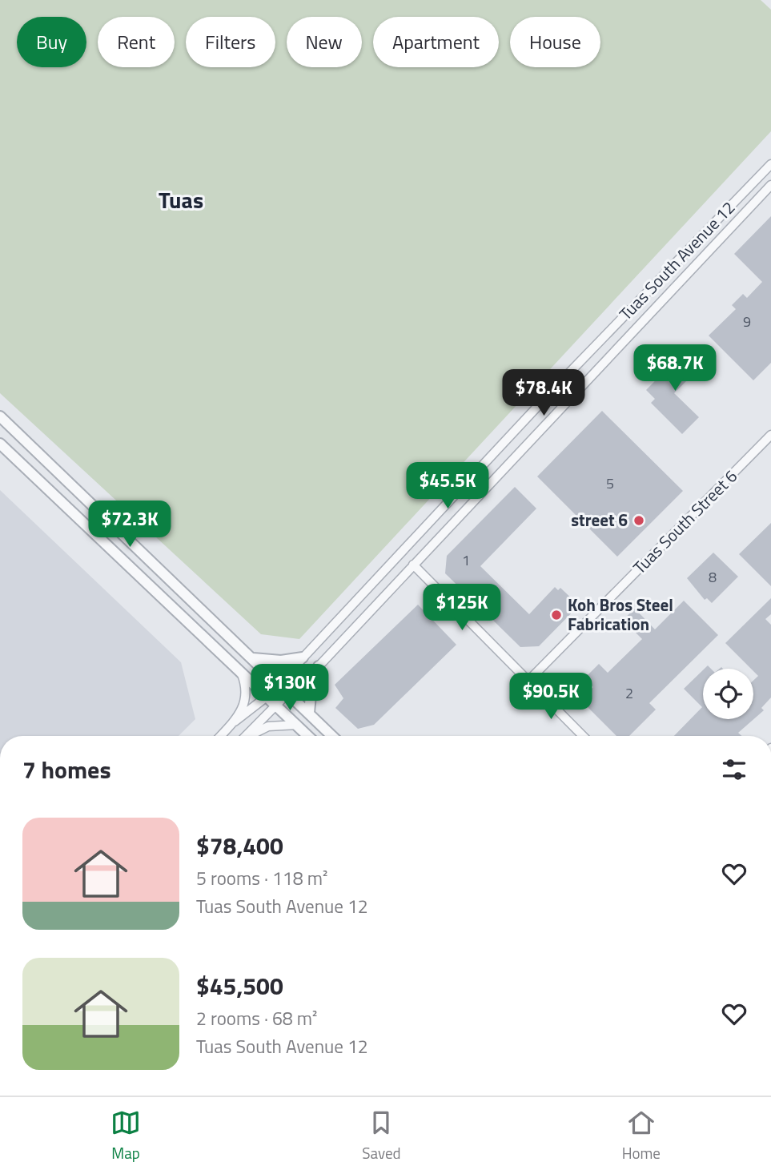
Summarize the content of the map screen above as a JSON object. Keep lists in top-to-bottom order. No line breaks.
{"streets":{"street":["Tuas South Avenue 12","Tuas South Street 6"]},"districts":["Tuas"],"places":["street 6","Koh Bros Steel Fabrication"],"house_numbers":["9","5","1","8","2"],"page":{"chip":["Buy","Rent","Filters","New","Apartment","House"],"price":["$68.7K","$78.4K","$45.5K","$72.3K","$125K","$130K","$90.5K"],"heading":"7 homes","list":[{"name":"$78,400","note":"5 rooms · 118 m² · Tuas South Avenue 12"},{"name":"$45,500","note":"2 rooms · 68 m² · Tuas South Avenue 12"}],"tabs":["Map","Saved","Home"]}}
